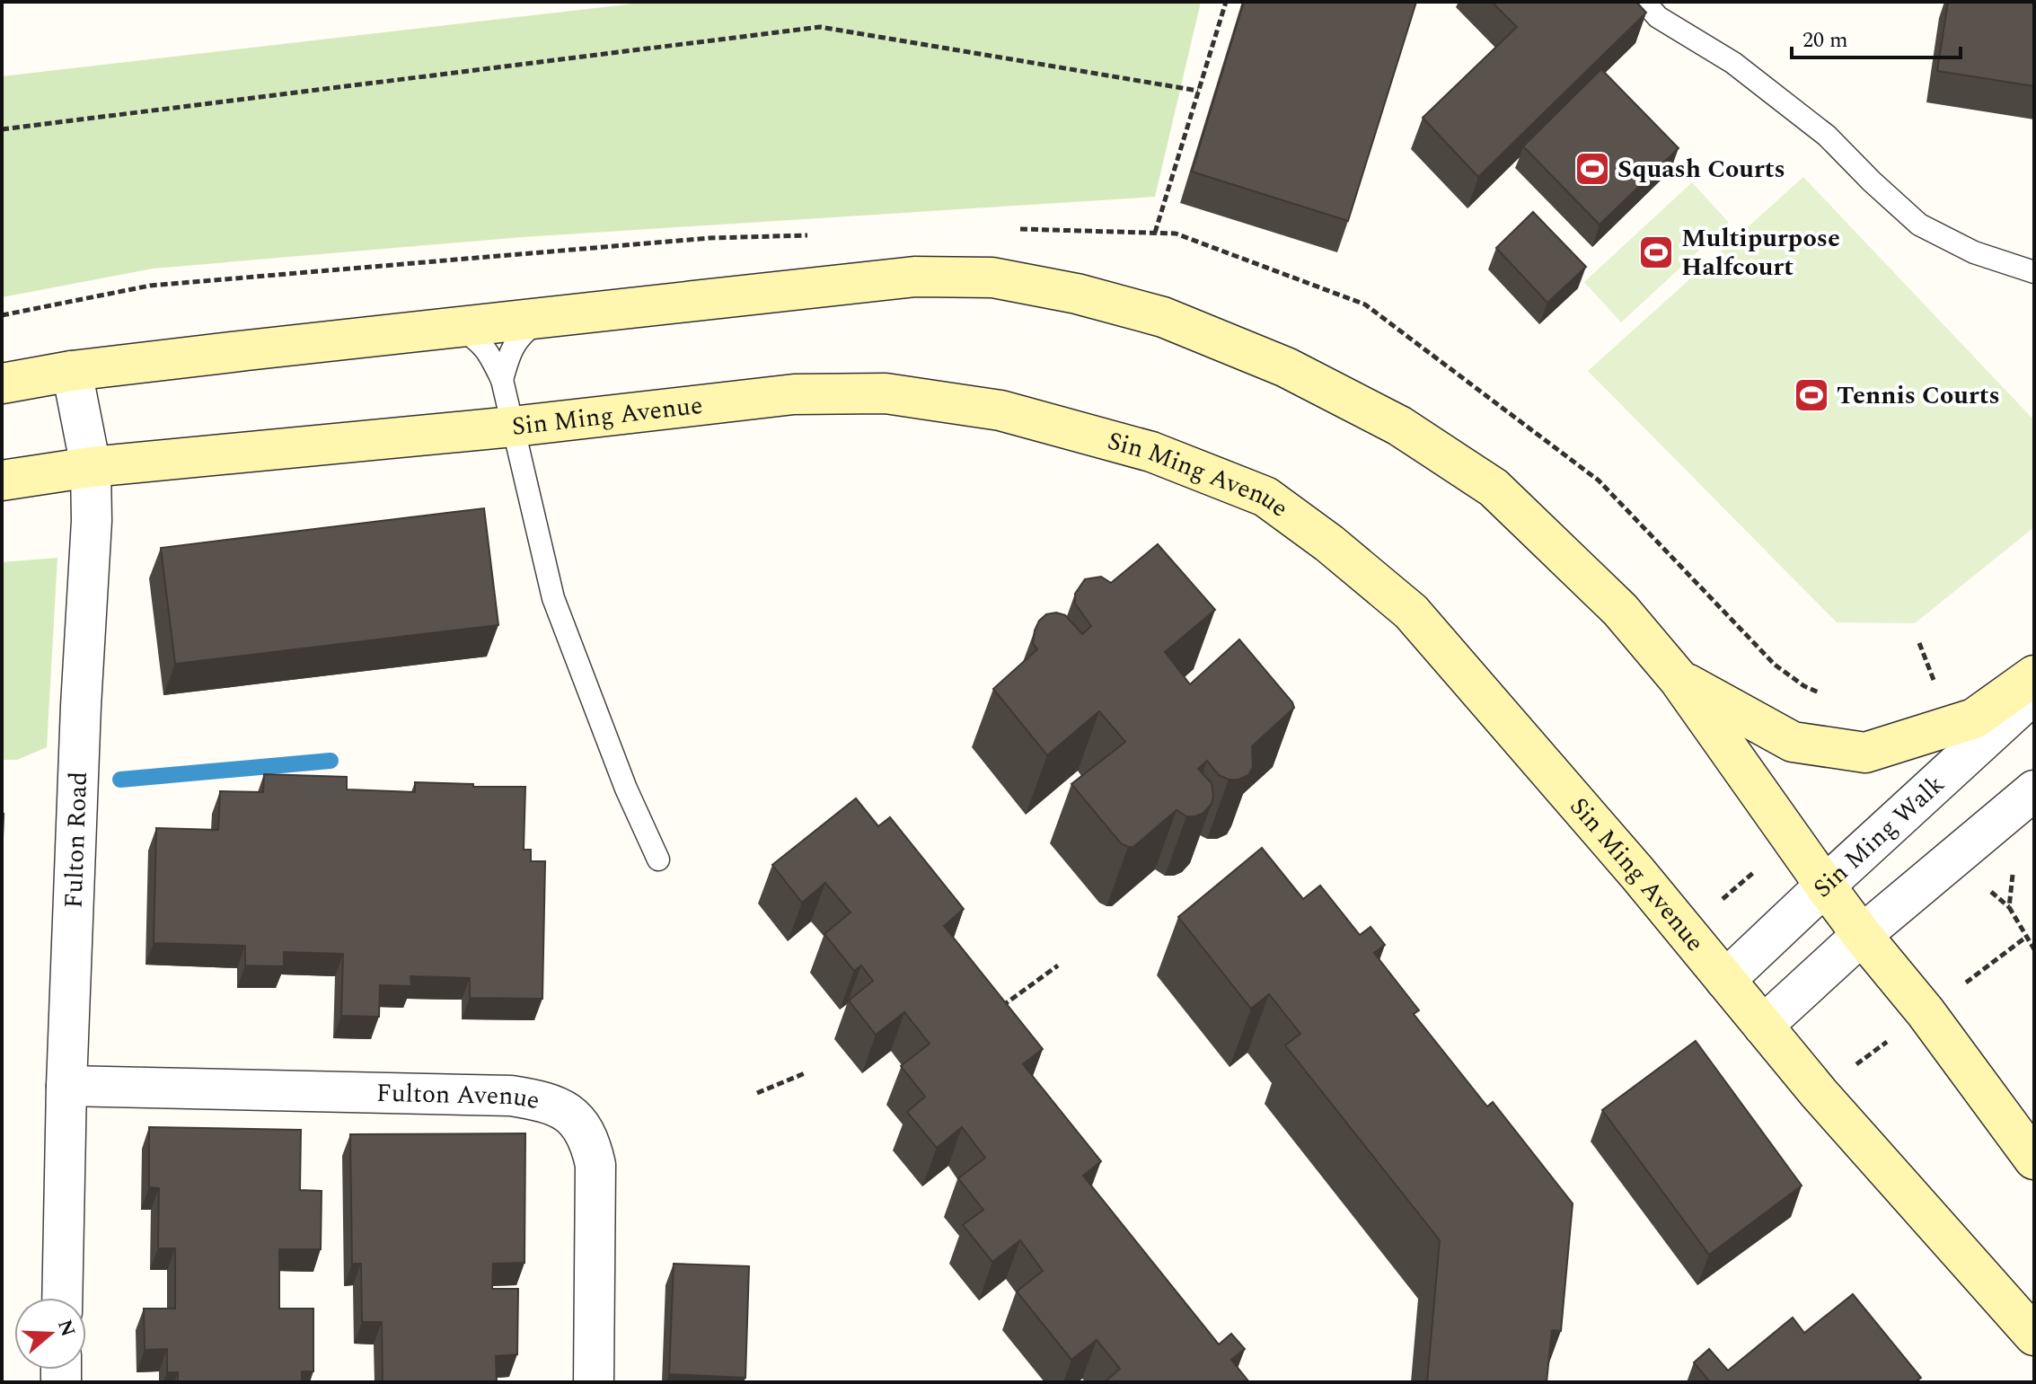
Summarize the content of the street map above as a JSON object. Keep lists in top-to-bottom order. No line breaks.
{"streets":{"main road":["Sin Ming Avenue"],"street":["Sin Ming Walk","Fulton Road","Fulton Avenue"]},"crossings":[["Sin Ming Avenue","Sin Ming Walk"],["Sin Ming Avenue","Fulton Road"],["Fulton Road","Fulton Avenue"]],"places":{"sports":["Squash Courts","Multipurpose Halfcourt","Tennis Courts"]},"scale_bar":"20 m","north":"right"}
